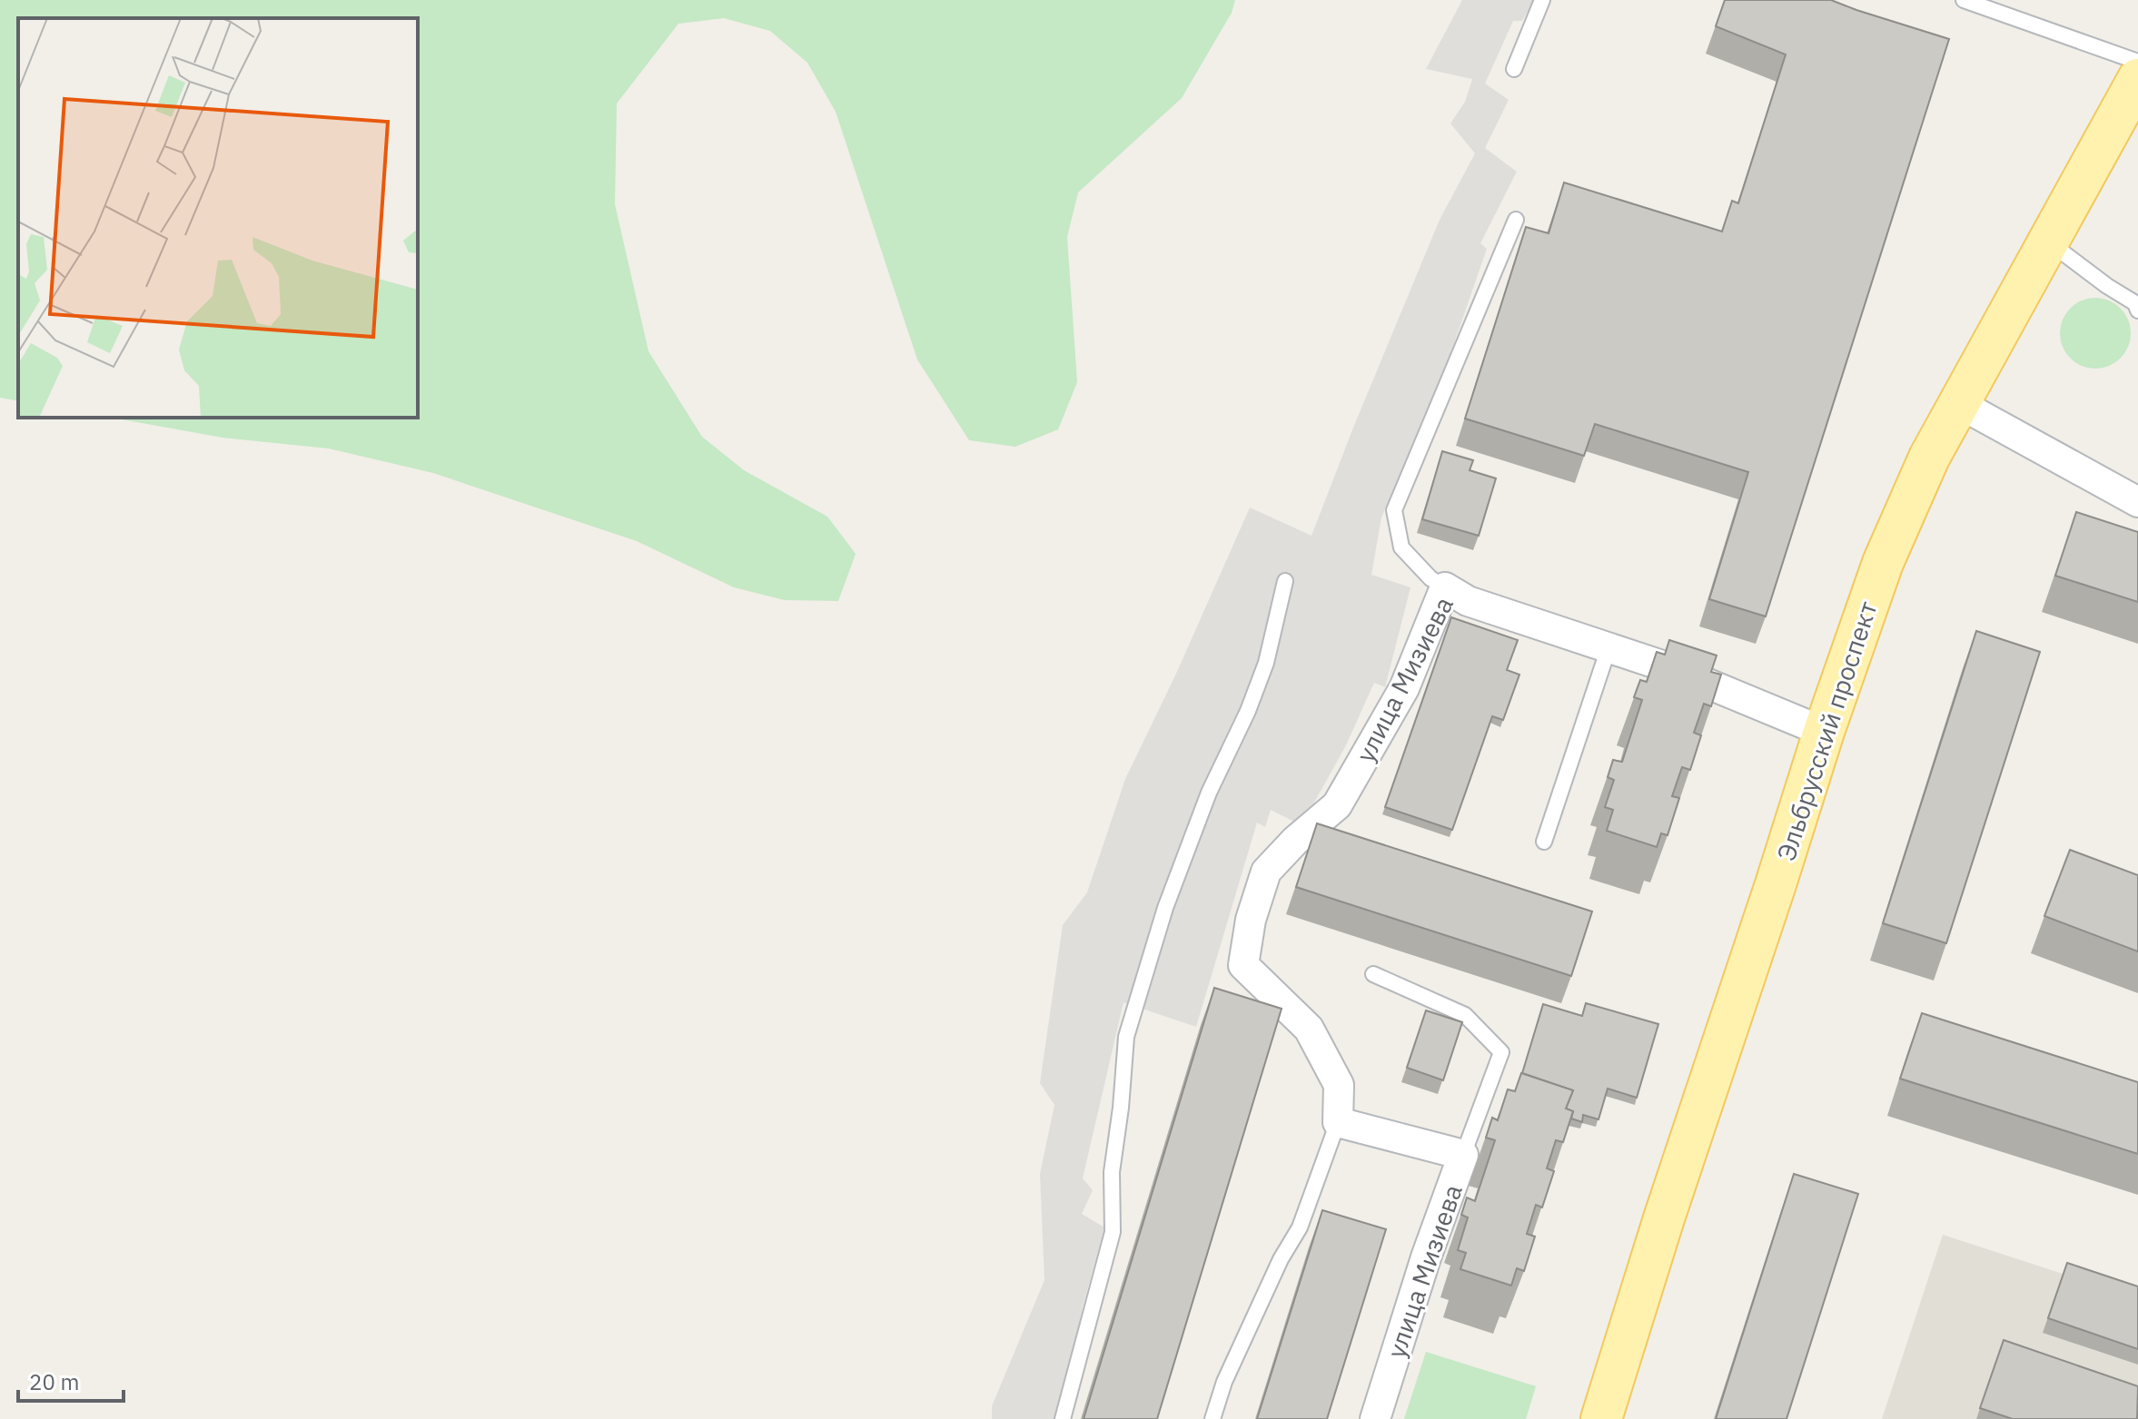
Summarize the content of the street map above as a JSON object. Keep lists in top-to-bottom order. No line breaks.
{"streets":{"main road":["Эльбрусский проспект"],"street":["улица Мизиева"]},"crossings":[["улица Мизиева","Эльбрусский проспект"]],"scale_bar":"20 m"}
